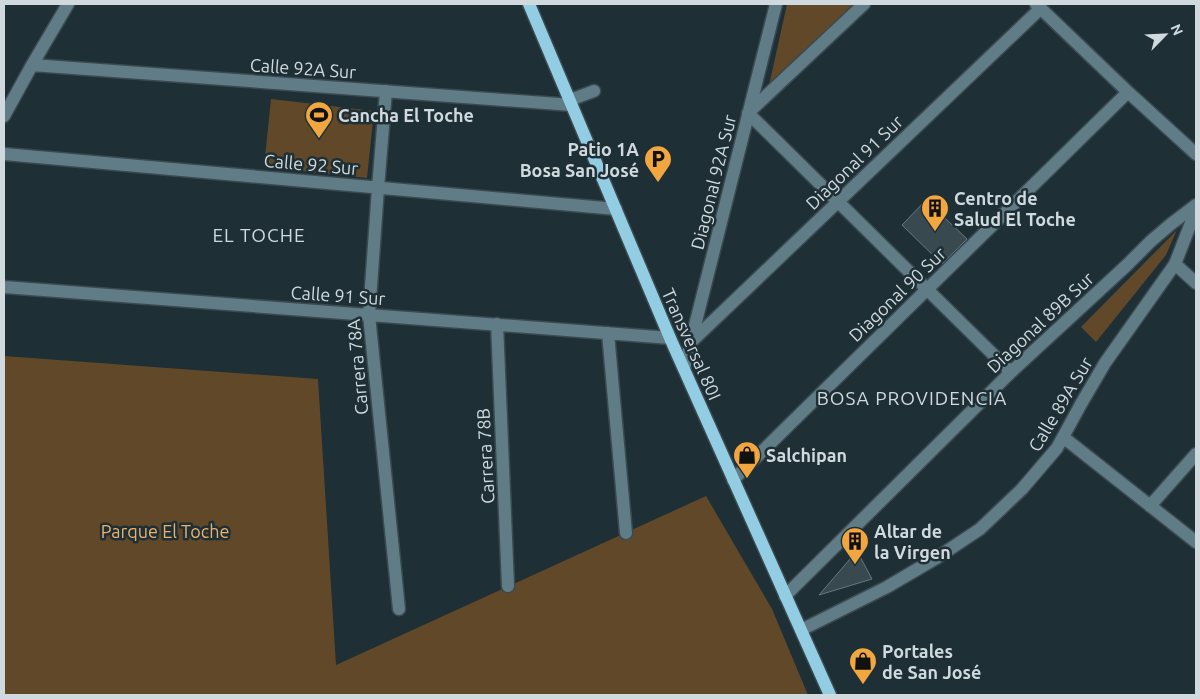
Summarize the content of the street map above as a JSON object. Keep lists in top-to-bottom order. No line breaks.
{"streets":{"main road":["Transversal 80I"],"street":["Calle 92A Sur","Diagonal 91 Sur","Calle 92 Sur","Diagonal 92A Sur","Diagonal 90 Sur","Calle 91 Sur","Diagonal 89B Sur","Carrera 78A","Calle 89A Sur","Carrera 78B"]},"crossings":[["Calle 92A Sur","Transversal 80I"],["Calle 92A Sur","Carrera 78A"],["Diagonal 91 Sur","Diagonal 92A Sur"],["Calle 92 Sur","Transversal 80I"],["Calle 92 Sur","Carrera 78A"],["Diagonal 92A Sur","Transversal 80I"],["Diagonal 90 Sur","Transversal 80I"],["Calle 91 Sur","Transversal 80I"],["Calle 91 Sur","Carrera 78A"],["Calle 91 Sur","Carrera 78B"],["Diagonal 89B Sur","Transversal 80I"],["Transversal 80I","Calle 89A Sur"]],"districts":["EL TOCHE","BOSA PROVIDENCIA"],"parks":["Parque El Toche"],"places":{"sports":["Cancha El Toche"],"parking":["Patio 1A Bosa San José"],"building":["Centro de Salud El Toche","Altar de la Virgen"],"shop":["Salchipan","Portales de San José"]},"north":"top right"}
